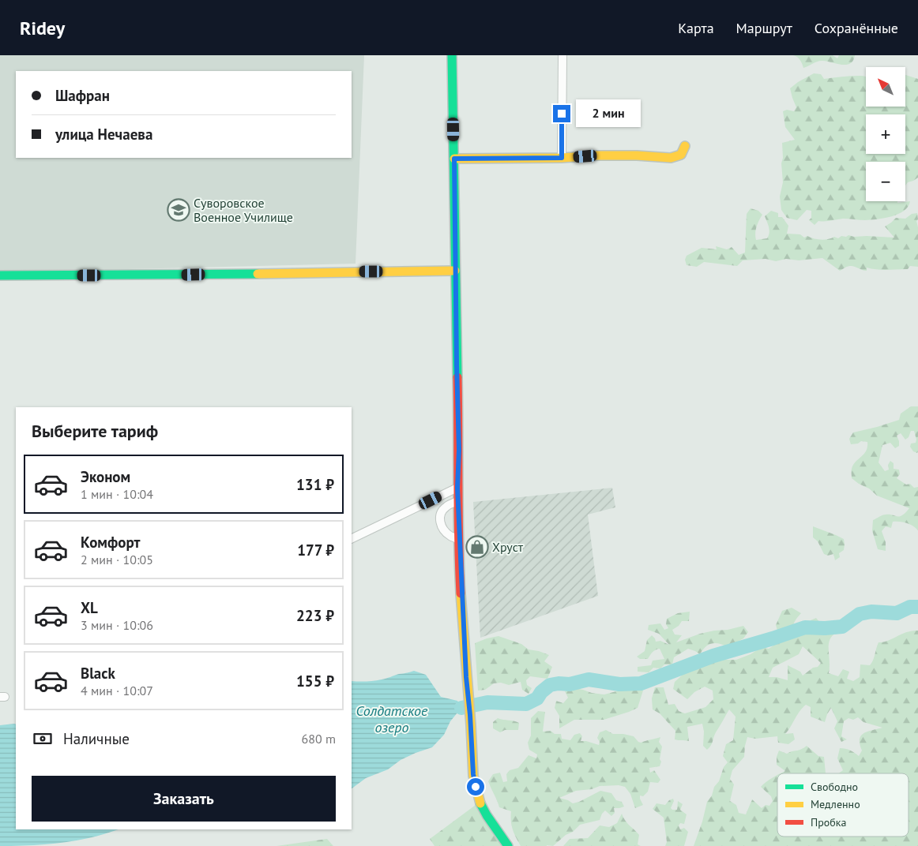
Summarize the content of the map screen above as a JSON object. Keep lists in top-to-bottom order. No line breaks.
{"water":["Солдатское озеро"],"places":{"school or university":["Суворовское Военное Училище"],"shop":["Хруст"]},"legend":["Свободно","Медленно","Пробка"],"north":"top left","page":{"header":"Ridey","nav":["Карта","Маршрут","Сохранённые"],"map_buttons":["+","−"],"banner":["Шафран","улица Нечаева"],"bubble":"2 мин","heading":"Выберите тариф","list":[{"name":"Эконом","note":"1 мин · 10:04","value":"131 ₽"},{"name":"Комфорт","note":"2 мин · 10:05","value":"177 ₽"},{"name":"XL","note":"3 мин · 10:06","value":"223 ₽"},{"name":"Black","note":"4 мин · 10:07","value":"155 ₽"}],"pay":["Наличные","680 m"],"buttons":"Заказать"}}
